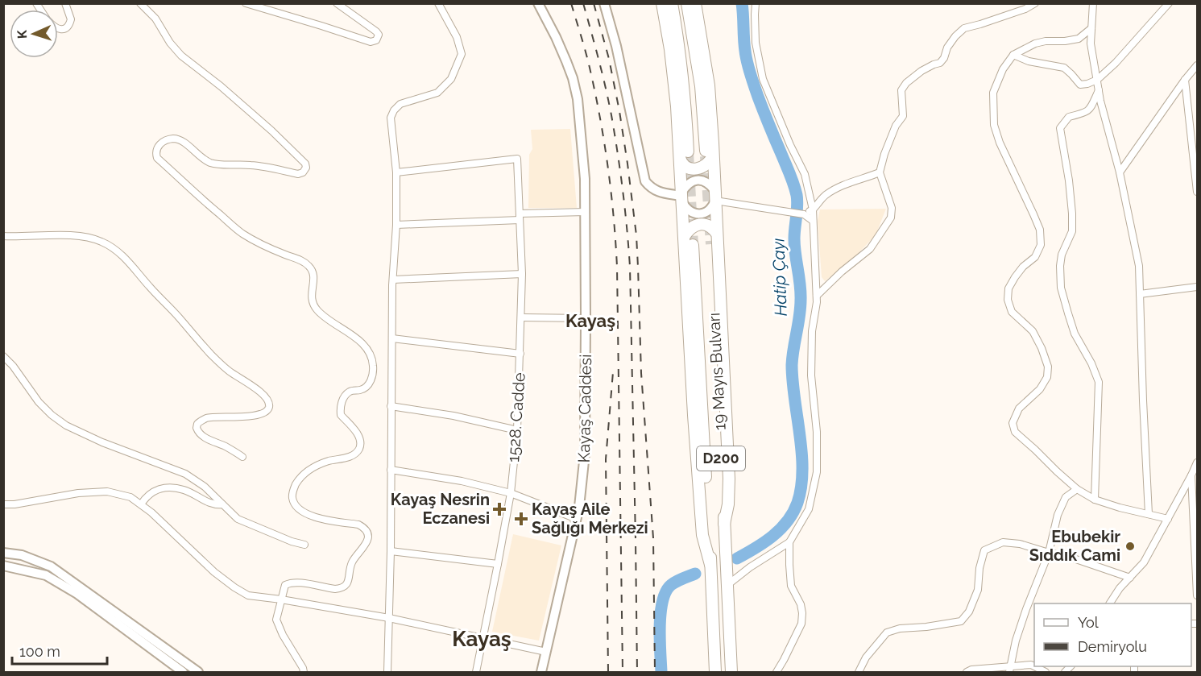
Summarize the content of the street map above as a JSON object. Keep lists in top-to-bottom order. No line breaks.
{"streets":{"highway":["19 Mayıs Bulvarı","D200"],"street":["Kayaş Caddesi","1528. Cadde"]},"districts":["Kayaş","Kayaş"],"water":["Hatip Çayı"],"places":{"health":["Kayaş Nesrin Eczanesi","Kayaş Aile Sağlığı Merkezi"],"other":["Ebubekir Sıddık Cami"]},"legend":["Yol","Demiryolu"],"scale_bar":"100 m","north":"left"}
